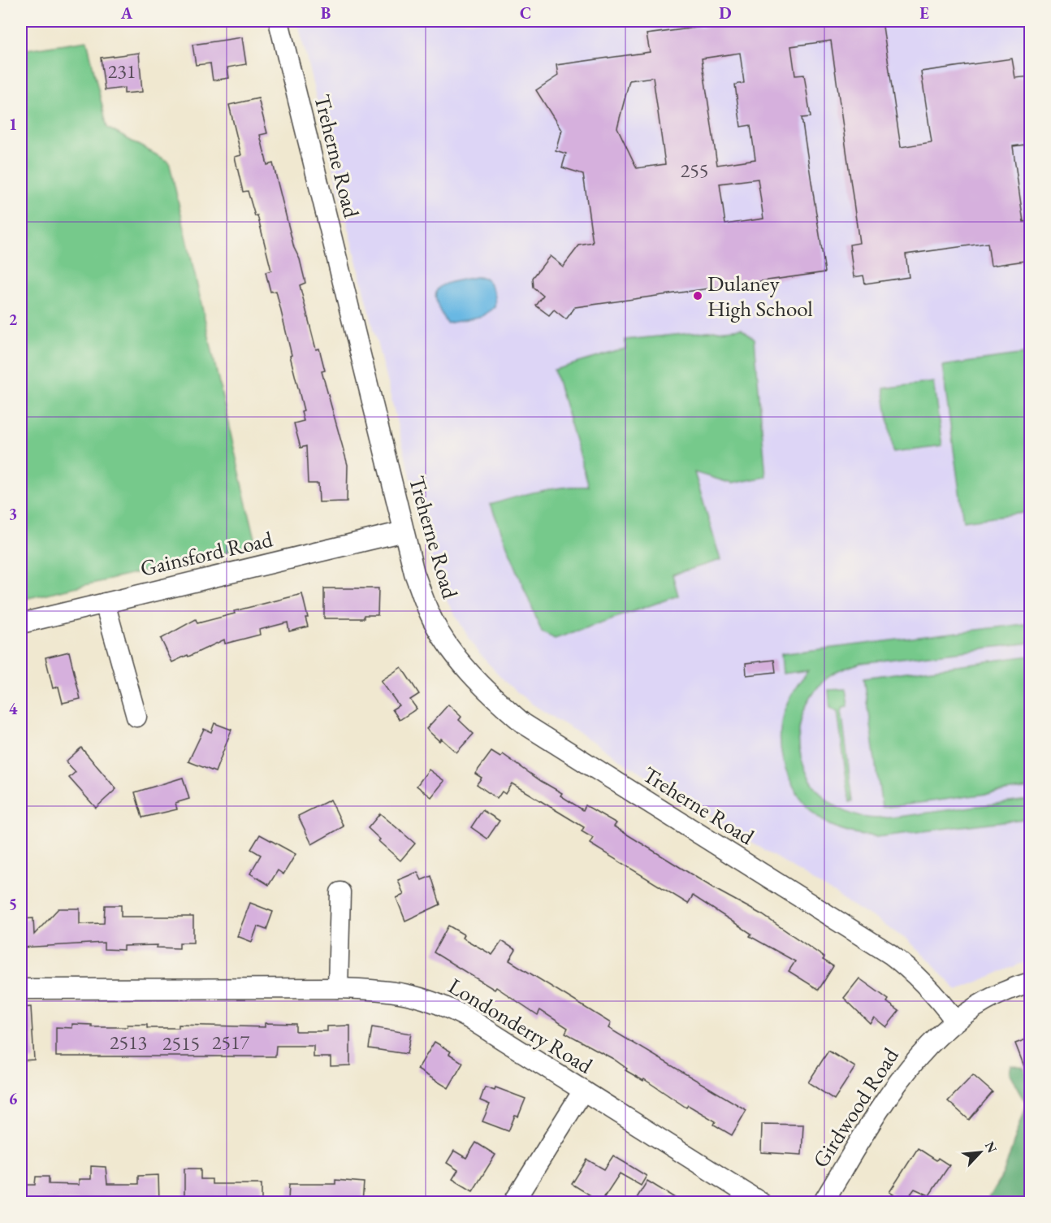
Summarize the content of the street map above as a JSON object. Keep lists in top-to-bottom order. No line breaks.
{"streets":{"street":["Treherne Road","Gainsford Road","Londonderry Road","Girdwood Road"]},"crossings":[["Treherne Road","Gainsford Road"],["Treherne Road","Girdwood Road"]],"places":["Dulaney High School"],"house_numbers":["231","255","2513","2517","2515"],"north":"top right","grid":{"columns":["A","B","C","D","E"],"rows":["1","2","3","4","5","6"]}}
